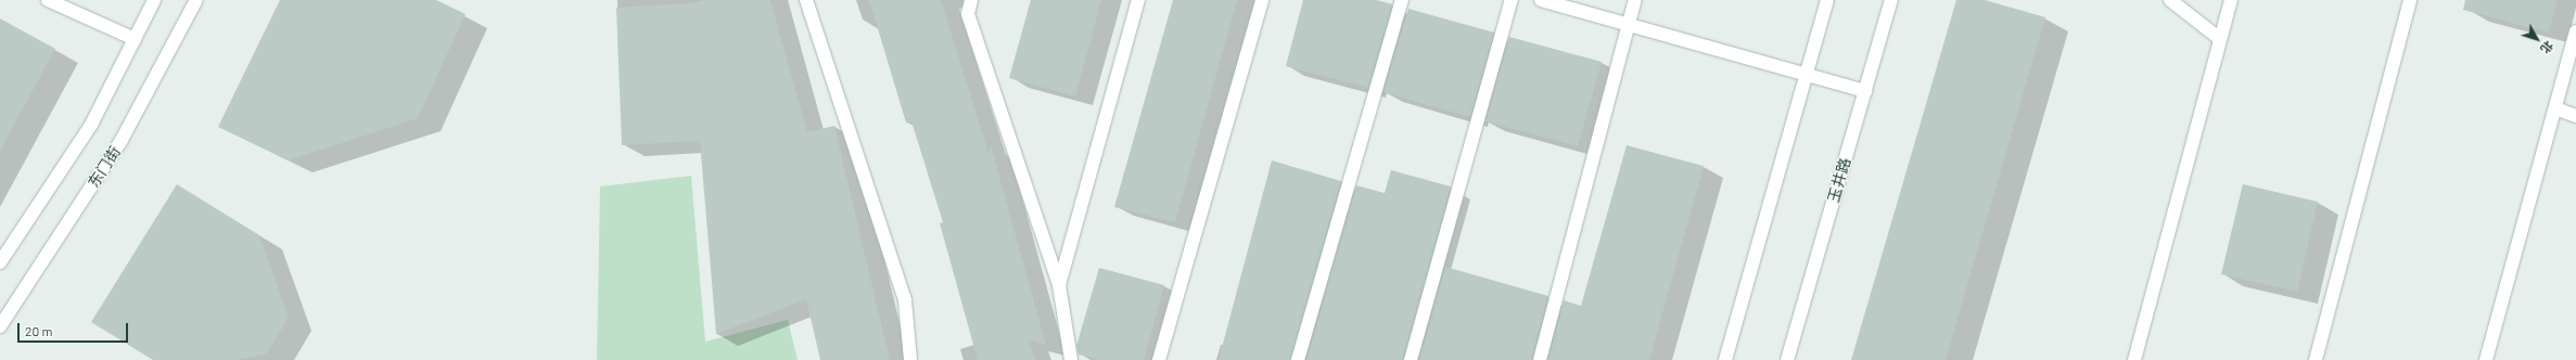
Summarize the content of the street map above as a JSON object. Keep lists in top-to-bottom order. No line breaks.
{"streets":{"street":["东门街","玉井路"]},"scale_bar":"20 m","north":"bottom right"}
